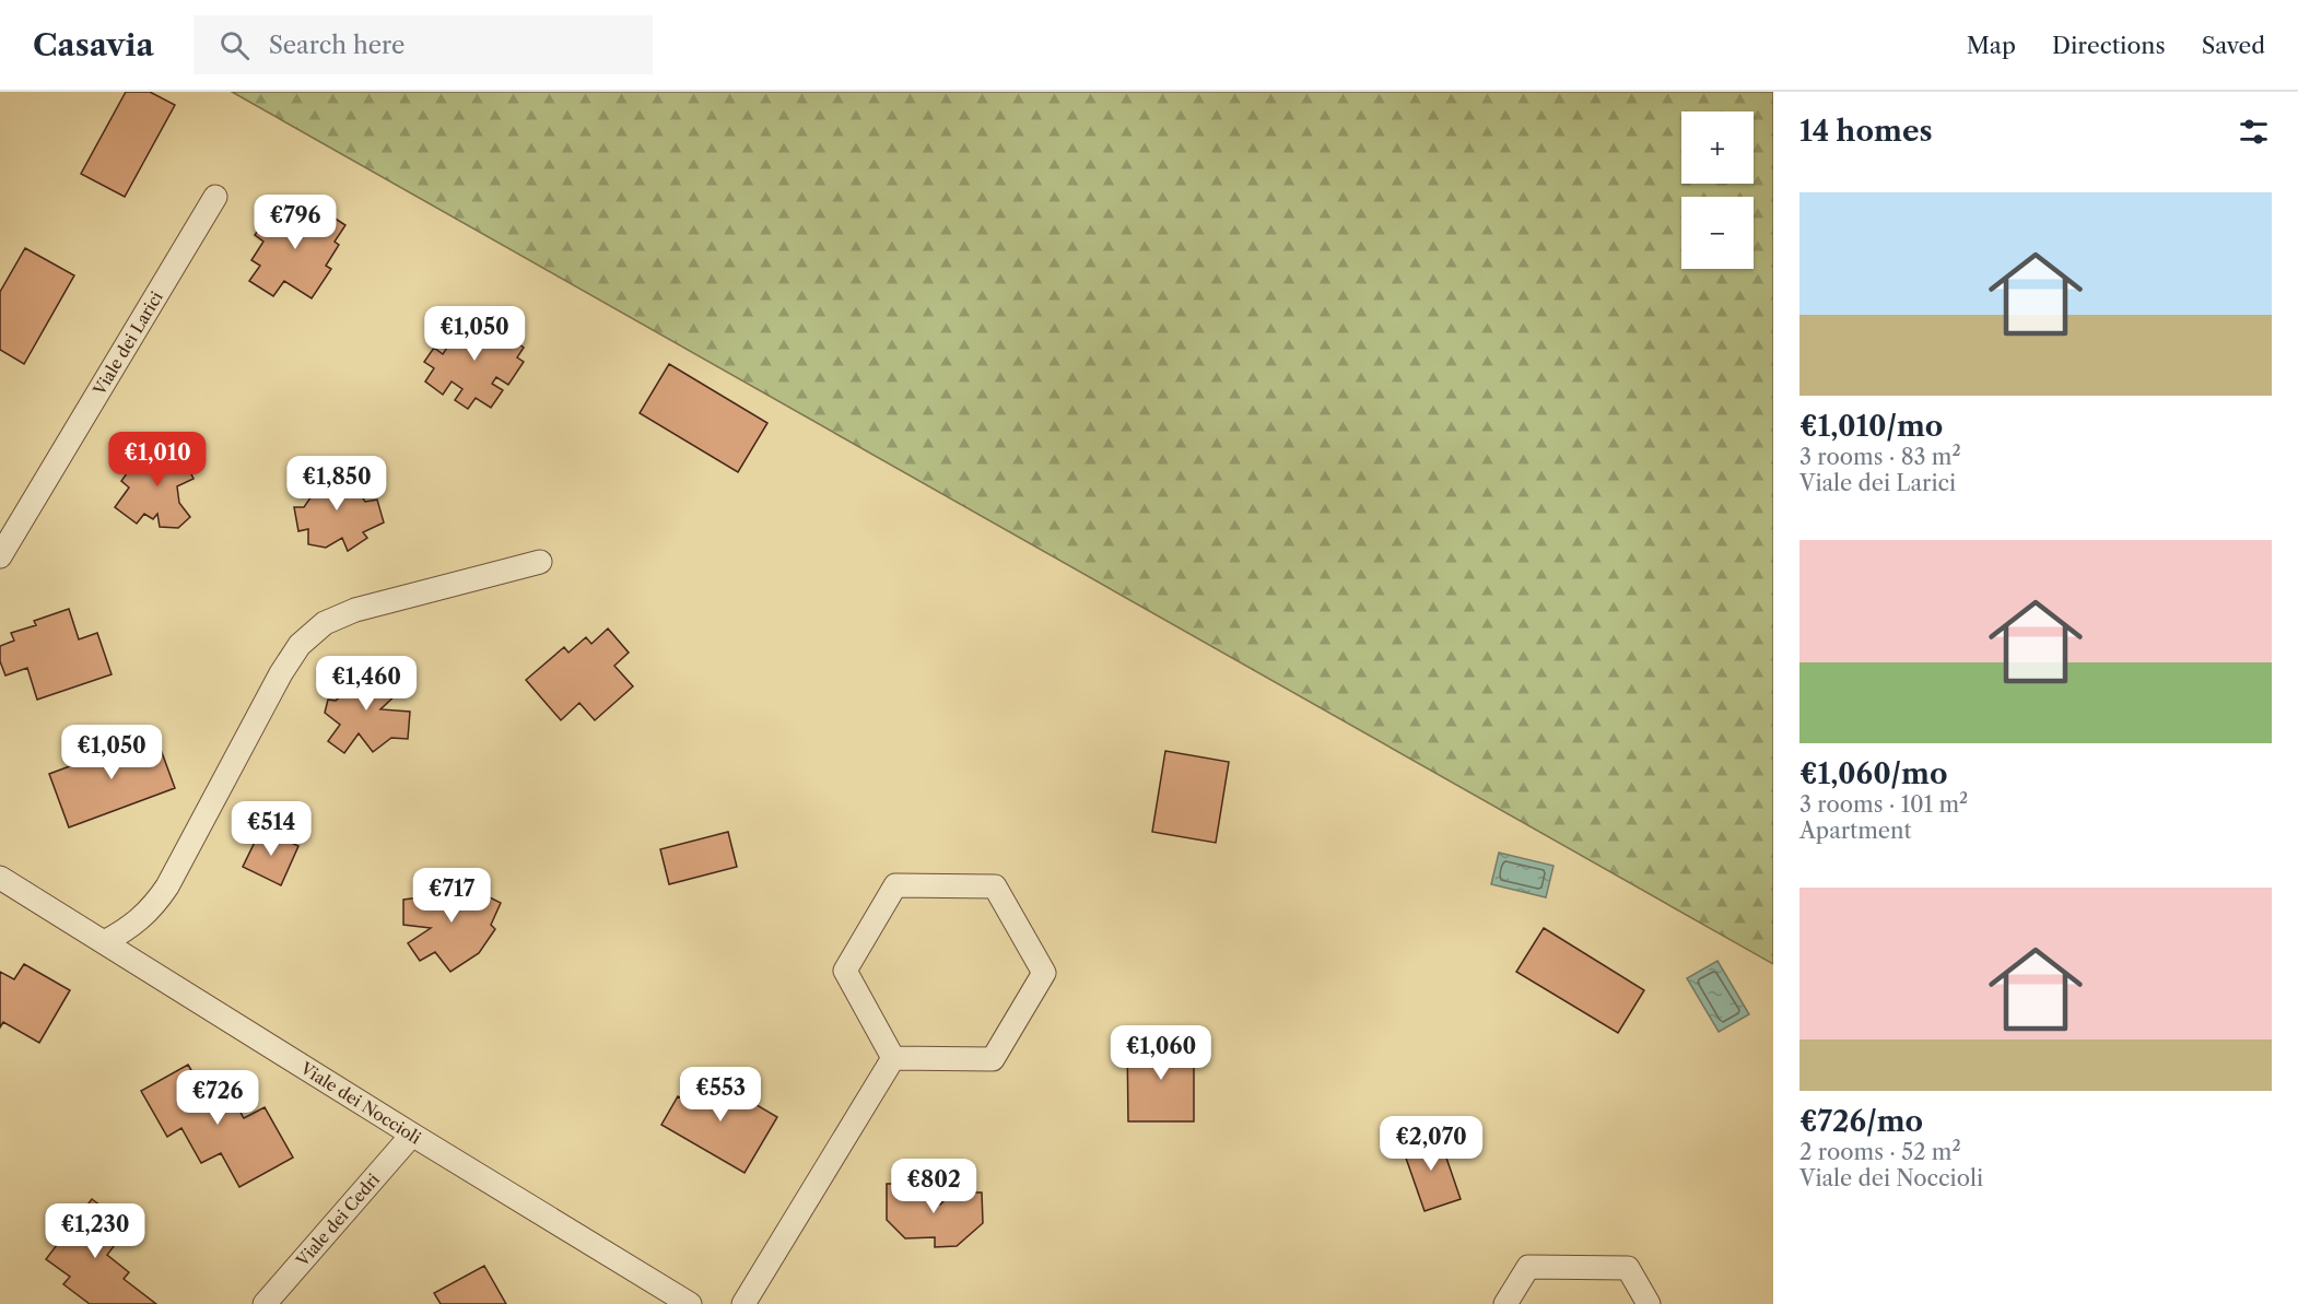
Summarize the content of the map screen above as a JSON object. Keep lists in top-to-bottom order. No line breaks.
{"streets":{"street":["Viale dei Larici","Viale dei Noccioli","Viale dei Cedri"]},"crossings":[["Viale dei Noccioli","Viale dei Cedri"]],"page":{"header":"Casavia","search":"Search here","nav":["Map","Directions","Saved"],"heading":"14 homes","map_buttons":["+","−"],"list":[{"name":"€1,010/mo","note":"3 rooms · 83 m² · Viale dei Larici"},{"name":"€1,060/mo","note":"3 rooms · 101 m² · Apartment"},{"name":"€726/mo","note":"2 rooms · 52 m² · Viale dei Noccioli"}],"price":["€796","€1,050","€1,010","€1,850","€1,460","€1,050","€514","€717","€1,060","€553","€726","€2,070","€802","€1,230"]}}
